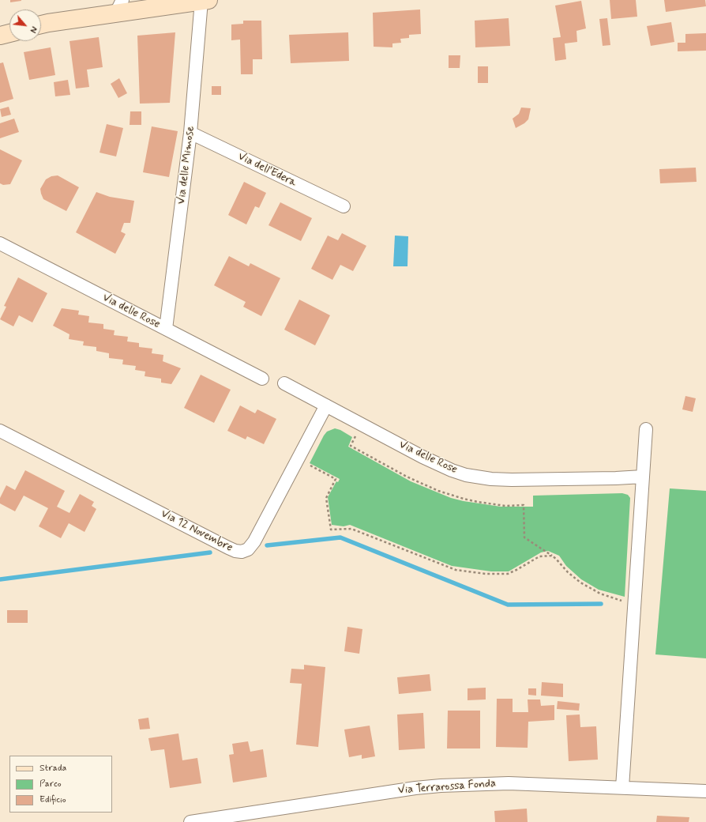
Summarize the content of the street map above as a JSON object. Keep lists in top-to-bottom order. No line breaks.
{"streets":{"street":["Via delle Mimose","Via dell'Edera","Via delle Rose","Via 12 Novembre","Via Terrarossa Fonda"]},"crossings":[["Via delle Mimose","Via dell'Edera"],["Via delle Mimose","Via delle Rose"],["Via delle Rose","Via 12 Novembre"]],"legend":["Strada","Parco","Edificio"],"north":"bottom right"}
